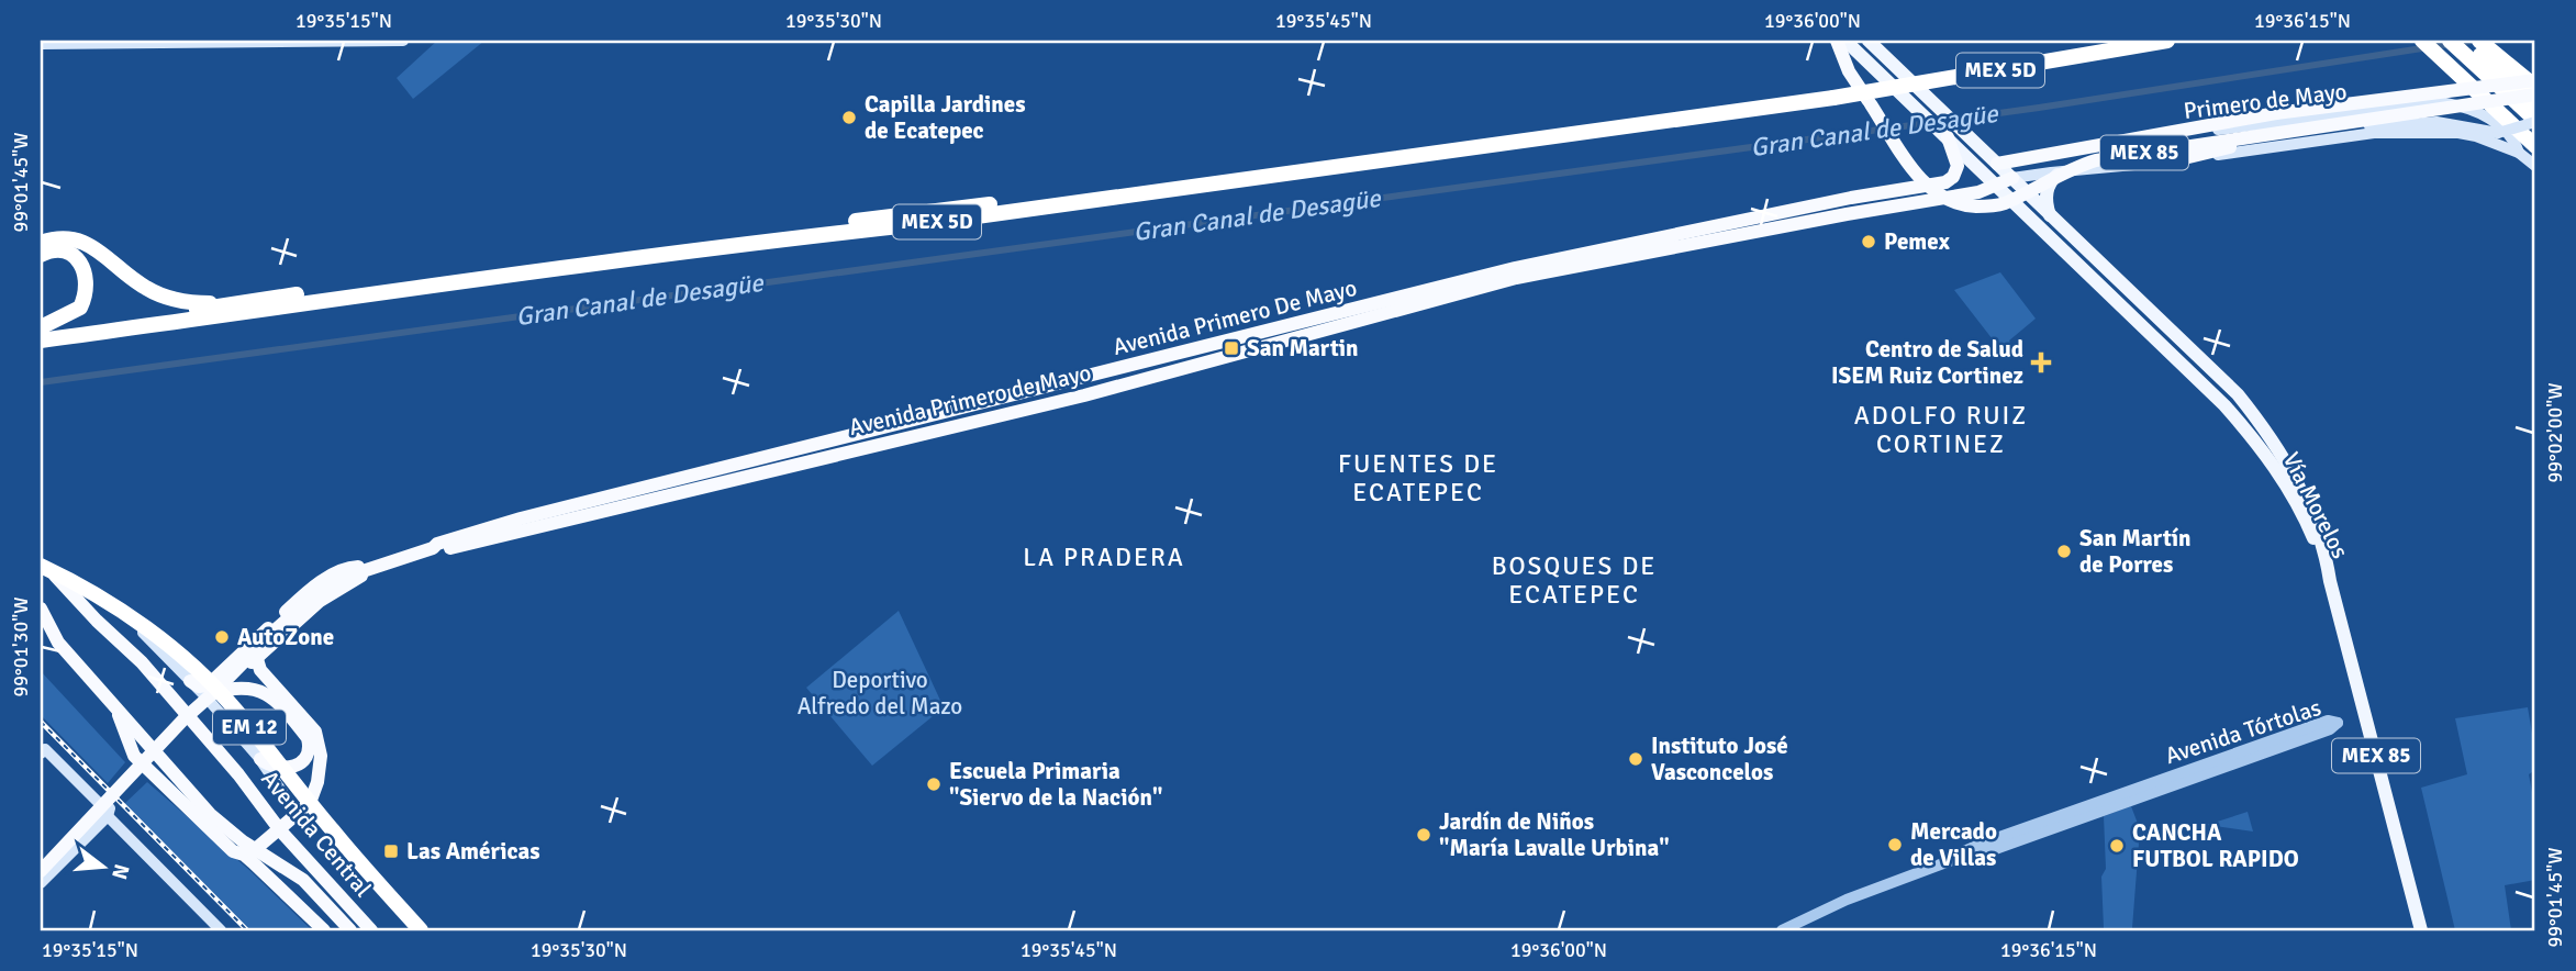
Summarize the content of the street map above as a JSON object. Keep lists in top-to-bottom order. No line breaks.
{"streets":{"highway":["MEX 5D","Primero de Mayo","MEX 85","Avenida Primero De Mayo","Avenida Primero de Mayo","EM 12","Avenida Central"],"main road":["Vía Morelos"],"street":["Avenida Tórtolas"]},"crossings":[["Primero de Mayo","MEX 85"],["Primero de Mayo","Vía Morelos"],["MEX 85","Vía Morelos"],["Avenida Primero De Mayo","Avenida Primero de Mayo"]],"districts":["ADOLFO RUIZ CORTINEZ","FUENTES DE ECATEPEC","LA PRADERA","BOSQUES DE ECATEPEC"],"water":["Gran Canal de Desagüe"],"parks":["Deportivo Alfredo del Mazo"],"places":{"other":["Capilla Jardines de Ecatepec","Pemex","San Martín de Porres","AutoZone","Instituto José Vasconcelos","Escuela Primaria \"Siervo de la Nación\"","Jardín de Niños \"María Lavalle Urbina\"","Mercado de Villas","CANCHA FUTBOL RAPIDO"],"transit":["San Martin","Las Américas"],"health":["Centro de Salud ISEM Ruiz Cortinez"]},"north":"right","coordinates":["19°35'15\"N","19°35'30\"N","19°35'45\"N","19°36'00\"N","19°36'15\"N","99°01'45\"W","99°02'00\"W","99°01'30\"W"]}
